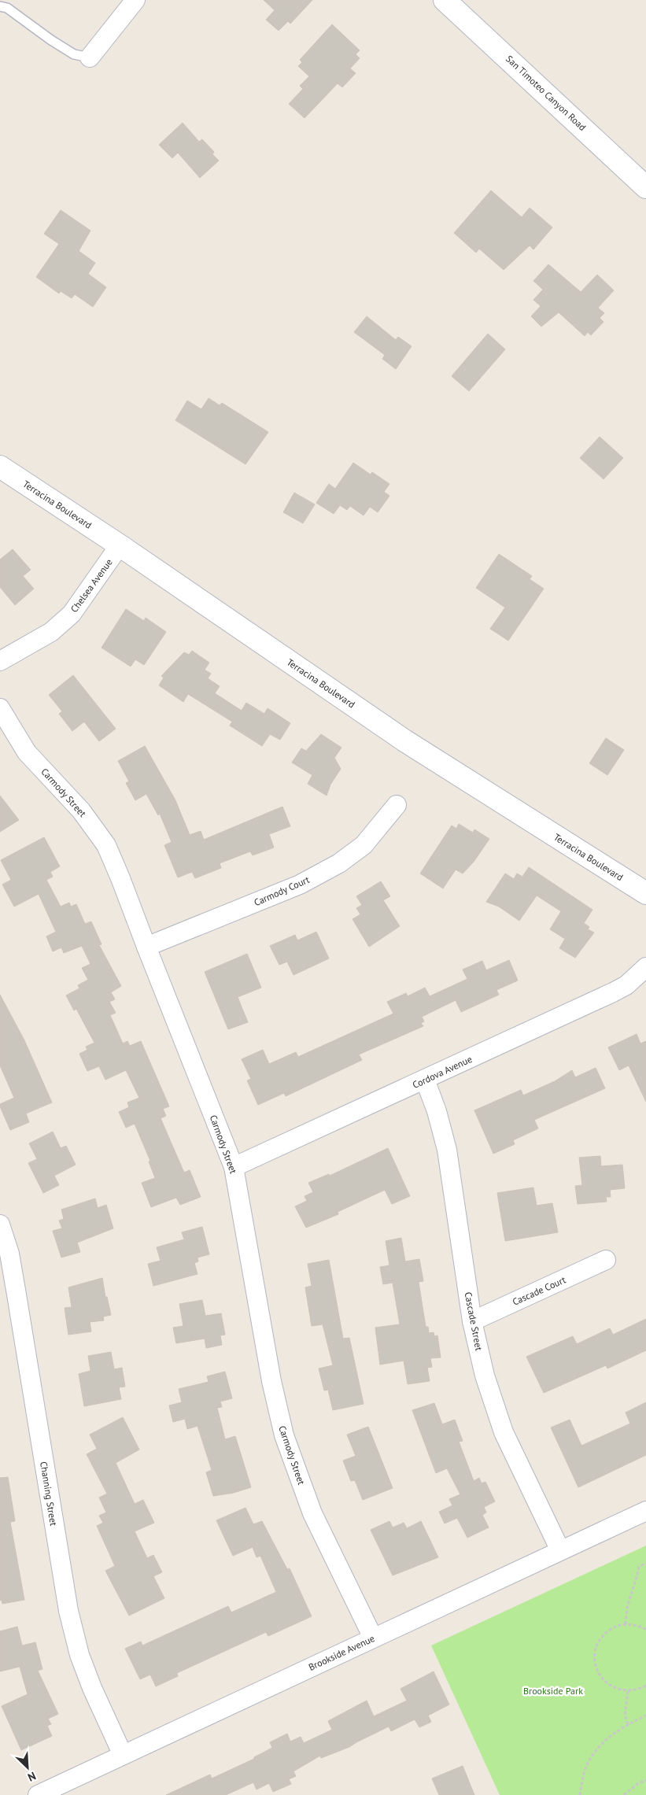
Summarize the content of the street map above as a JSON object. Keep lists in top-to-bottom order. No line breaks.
{"streets":{"main road":["San Timoteo Canyon Road","Terracina Boulevard"],"street":["Chelsea Avenue","Carmody Street","Carmody Court","Cordova Avenue","Cascade Court","Cascade Street","Channing Street","Brookside Avenue"]},"crossings":[["Terracina Boulevard","Chelsea Avenue"],["Carmody Street","Carmody Court"],["Carmody Street","Cordova Avenue"],["Carmody Street","Brookside Avenue"],["Cordova Avenue","Cascade Street"],["Cascade Court","Cascade Street"],["Cascade Street","Brookside Avenue"],["Channing Street","Brookside Avenue"]],"parks":["Brookside Park"],"north":"bottom right"}
